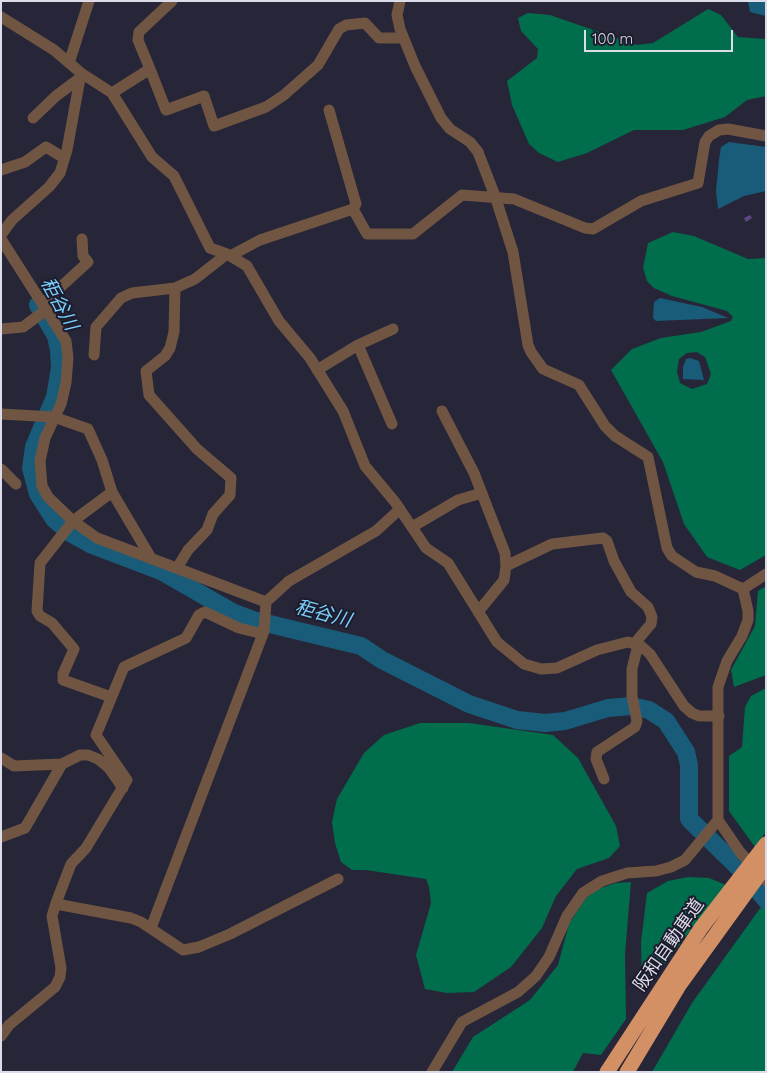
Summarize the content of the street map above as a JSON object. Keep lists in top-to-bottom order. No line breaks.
{"streets":{"highway":["阪和自動車道"]},"water":["秬谷川"],"scale_bar":"100 m"}
